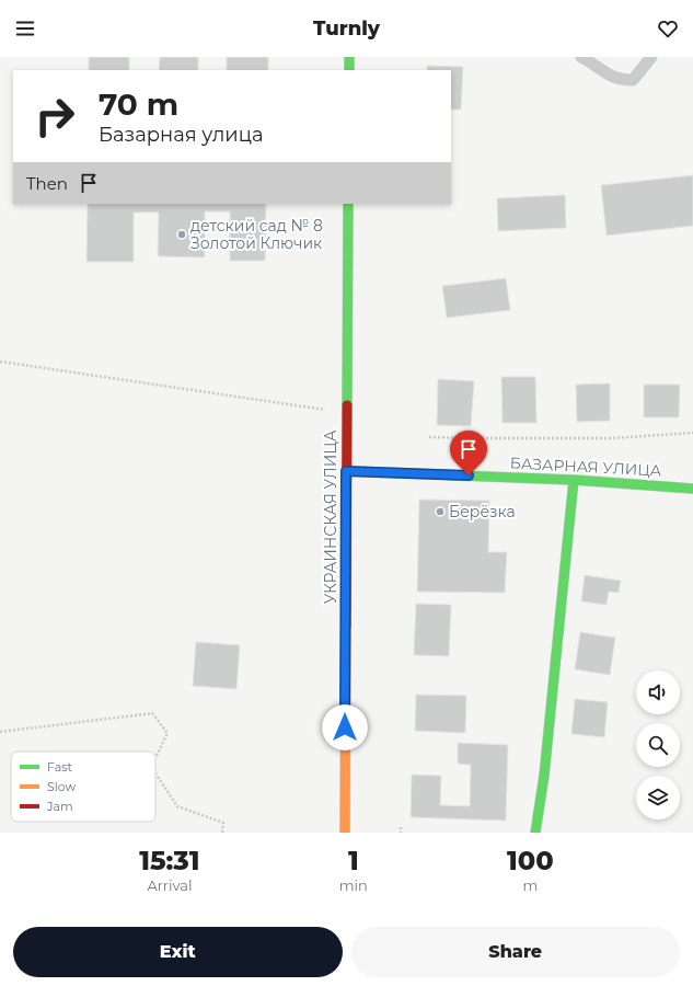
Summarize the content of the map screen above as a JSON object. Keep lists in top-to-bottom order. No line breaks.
{"streets":{"street":["БАЗАРНАЯ УЛИЦА","УКРАИНСКАЯ УЛИЦА"]},"crossings":[["БАЗАРНАЯ УЛИЦА","УКРАИНСКАЯ УЛИЦА"]],"places":["детский сад № 8 Золотой Ключик","Берёзка"],"legend":["Fast","Slow","Jam"],"page":{"header":"Turnly","turn":["70 m","Базарная улица"],"then":"Then","eta":["15:31","Arrival","1","min","100","m"],"buttons":["Exit","Share"]}}
